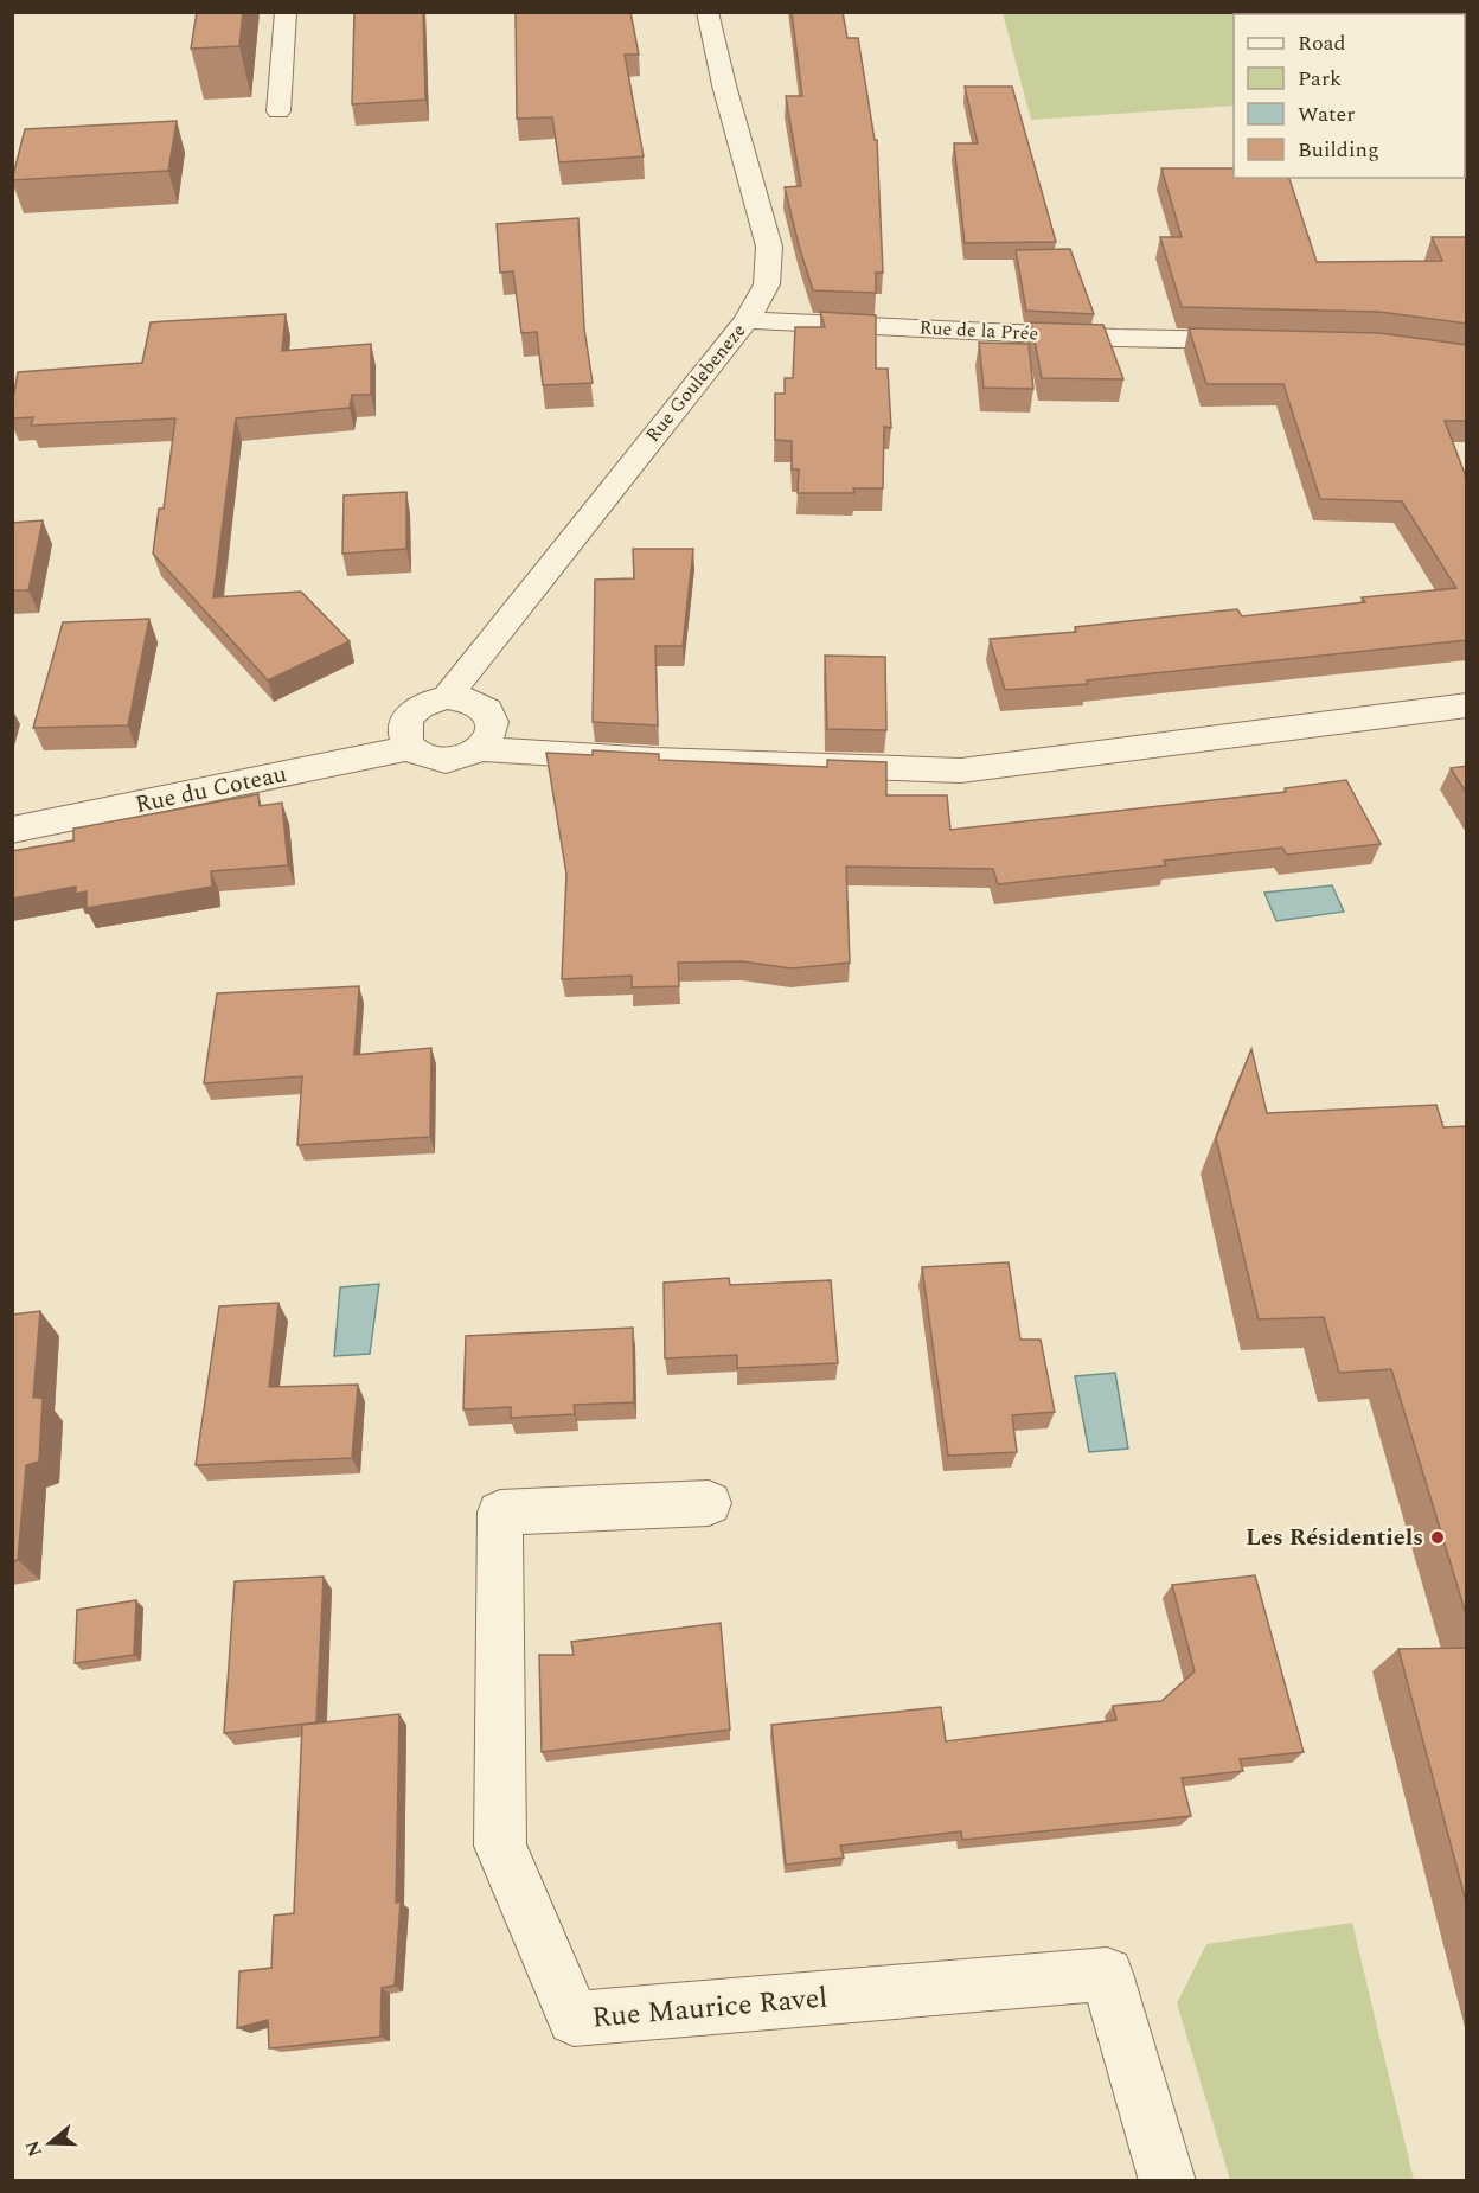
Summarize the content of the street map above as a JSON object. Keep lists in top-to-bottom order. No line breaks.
{"streets":{"street":["Rue de la Prée","Rue Goulebeneze","Rue du Coteau","Rue Maurice Ravel"]},"crossings":[["Rue de la Prée","Rue Goulebeneze"],["Rue Goulebeneze","Rue du Coteau"]],"places":["Les Résidentiels"],"legend":["Road","Park","Water","Building"],"north":"left"}
